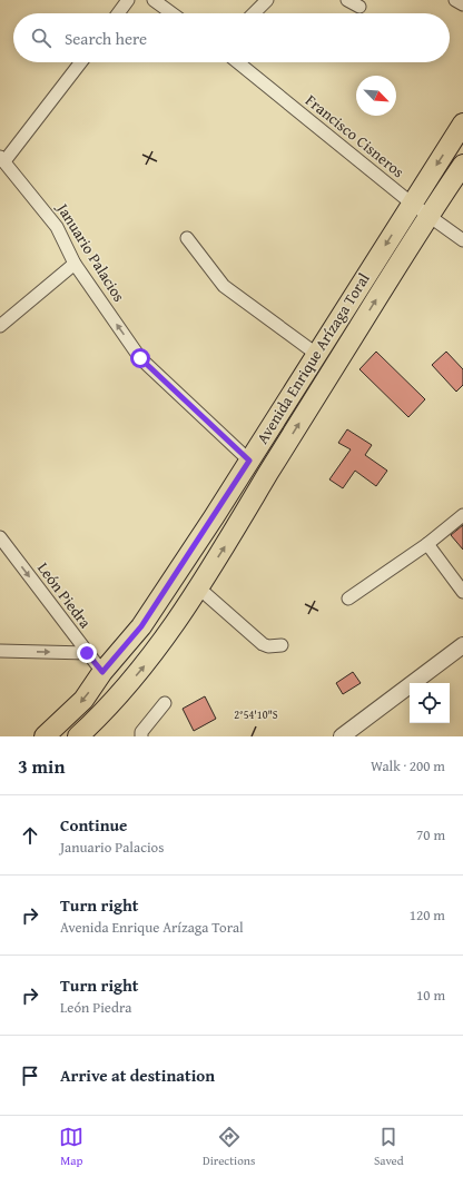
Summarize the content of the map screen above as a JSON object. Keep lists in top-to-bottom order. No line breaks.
{"streets":{"main road":["Avenida Enrique Arízaga Toral"],"street":["Francisco Cisneros","Januario Palacios","León Piedra"]},"crossings":[["Francisco Cisneros","Avenida Enrique Arízaga Toral"],["Januario Palacios","Avenida Enrique Arízaga Toral"],["Avenida Enrique Arízaga Toral","León Piedra"]],"one_way":["Januario Palacios","León Piedra"],"north":"bottom right","page":{"search":"Search here","heading":["3 min","Walk · 200 m"],"list":[["Continue","Januario Palacios","70 m"],["Turn right","Avenida Enrique Arízaga Toral","120 m"],["Turn right","León Piedra","10 m"],"Arrive at destination"],"nav":["Map","Directions","Saved"]},"coordinates":["2°54'10\"S"]}
